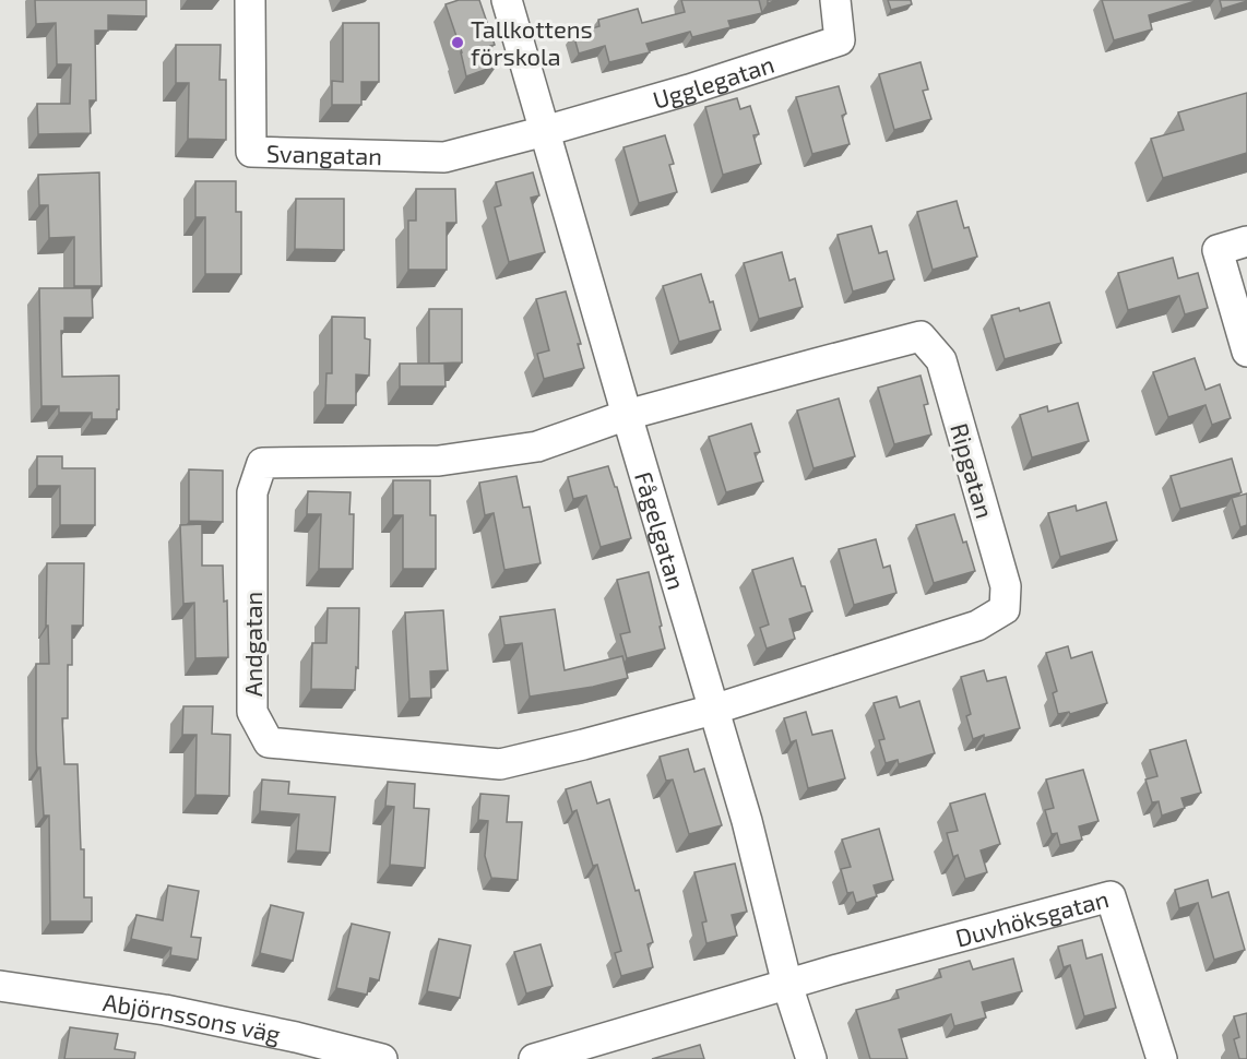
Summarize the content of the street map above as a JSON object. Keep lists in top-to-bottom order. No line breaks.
{"streets":{"street":["Ugglegatan","Svangatan","Ripgatan","Fågelgatan","Andgatan","Duvhöksgatan","Abjörnssons väg"]},"crossings":[["Ugglegatan","Svangatan"],["Ugglegatan","Fågelgatan"],["Svangatan","Fågelgatan"],["Ripgatan","Fågelgatan"],["Ripgatan","Andgatan"],["Fågelgatan","Andgatan"],["Fågelgatan","Duvhöksgatan"]],"places":["Tallkottens förskola"]}
